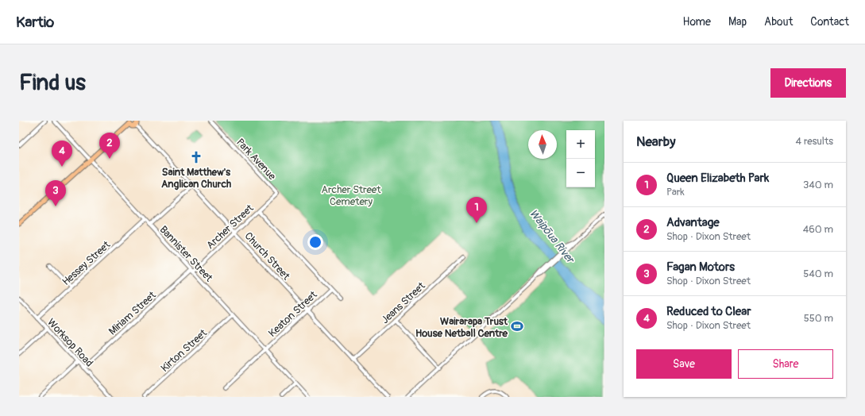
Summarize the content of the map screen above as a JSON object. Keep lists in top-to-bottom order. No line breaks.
{"streets":{"street":["Park Avenue","Archer Street","Bannister Street","Church Street","Hessey Street","Jeans Street","Miriam Street","Keaton Street","Worksop Road","Kirton Street"]},"crossings":[["Park Avenue","Archer Street"],["Archer Street","Bannister Street"],["Archer Street","Church Street"],["Archer Street","Miriam Street"],["Bannister Street","Hessey Street"],["Bannister Street","Miriam Street"],["Bannister Street","Keaton Street"],["Bannister Street","Kirton Street"],["Church Street","Jeans Street"],["Church Street","Keaton Street"],["Hessey Street","Worksop Road"],["Miriam Street","Worksop Road"]],"water":["Waipōua River"],"parks":["Archer Street Cemetery"],"places":{"church":["Saint Matthew's Anglican Church"],"sports":["Wairarapa Trust House Netball Centre"]},"north":"top","page":{"header":"Kartio","nav":["Home","Map","About","Contact"],"buttons":["Directions",["Save","Share"]],"title":"Find us","heading":["Nearby","4 results"],"map_buttons":["+","−"],"pins":["2","4","3","1"],"list":[{"mark":"1","name":"Queen Elizabeth Park","note":"Park","value":"340 m"},{"mark":"2","name":"Advantage","note":"Shop · Dixon Street","value":"460 m"},{"mark":"3","name":"Fagan Motors","note":"Shop · Dixon Street","value":"540 m"},{"mark":"4","name":"Reduced to Clear","note":"Shop · Dixon Street","value":"550 m"}]}}
